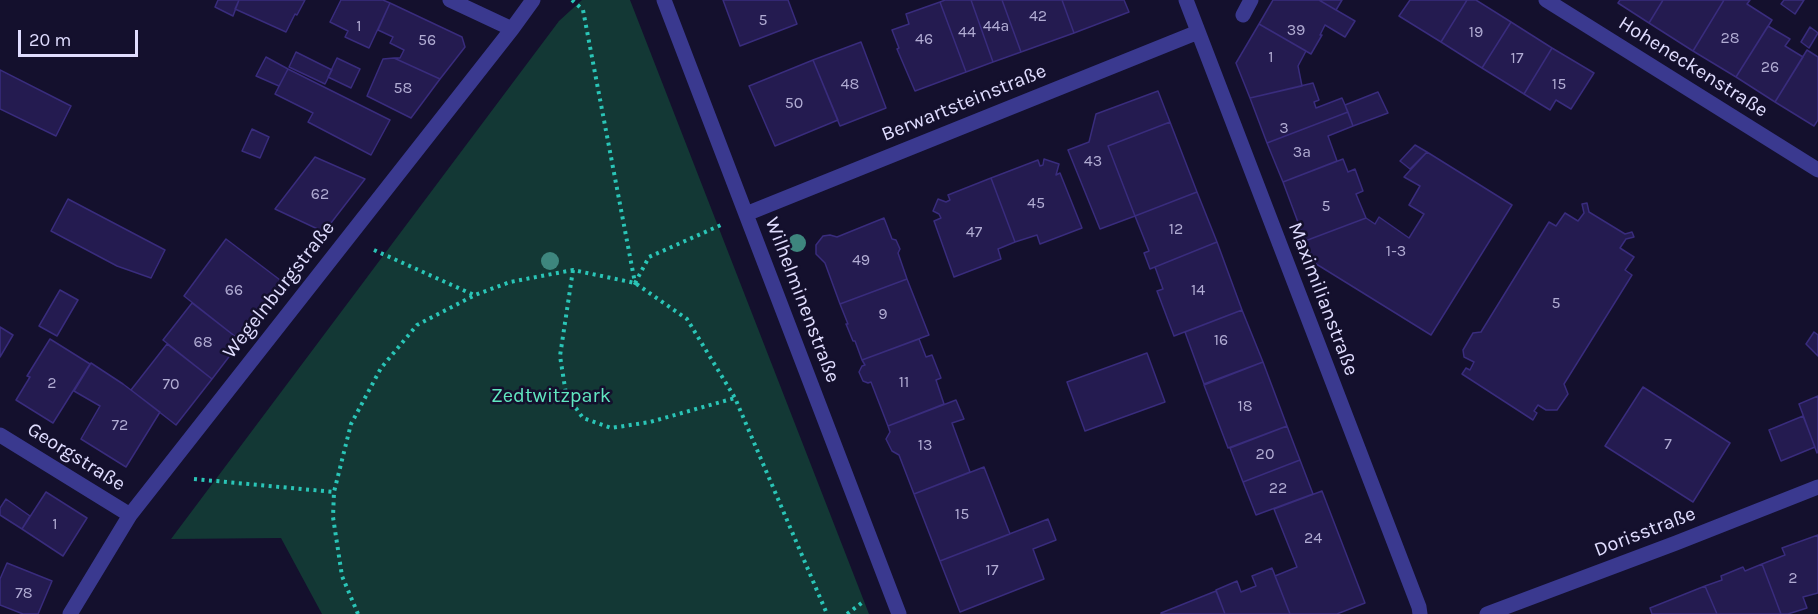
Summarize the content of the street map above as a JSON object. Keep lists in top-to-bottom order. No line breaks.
{"streets":{"street":["Hoheneckenstraße","Berwartsteinstraße","Wegelnburgstraße","Maximilianstraße","Wilhelminenstraße","Georgstraße","Dorisstraße"]},"crossings":[["Berwartsteinstraße","Maximilianstraße"],["Berwartsteinstraße","Wilhelminenstraße"],["Wegelnburgstraße","Georgstraße"]],"parks":["Zedtwitzpark"],"house_numbers":["42","5","1","44a","39","44","19","28","46","56","1","17","26","48","15","58","50","3","3a","43","62","45","5","12","47","1-3","49","66","14","5","9","16","68","11","2","70","18","72","7","13","20","22","15","1","24","17","2","78"],"scale_bar":"20 m"}
